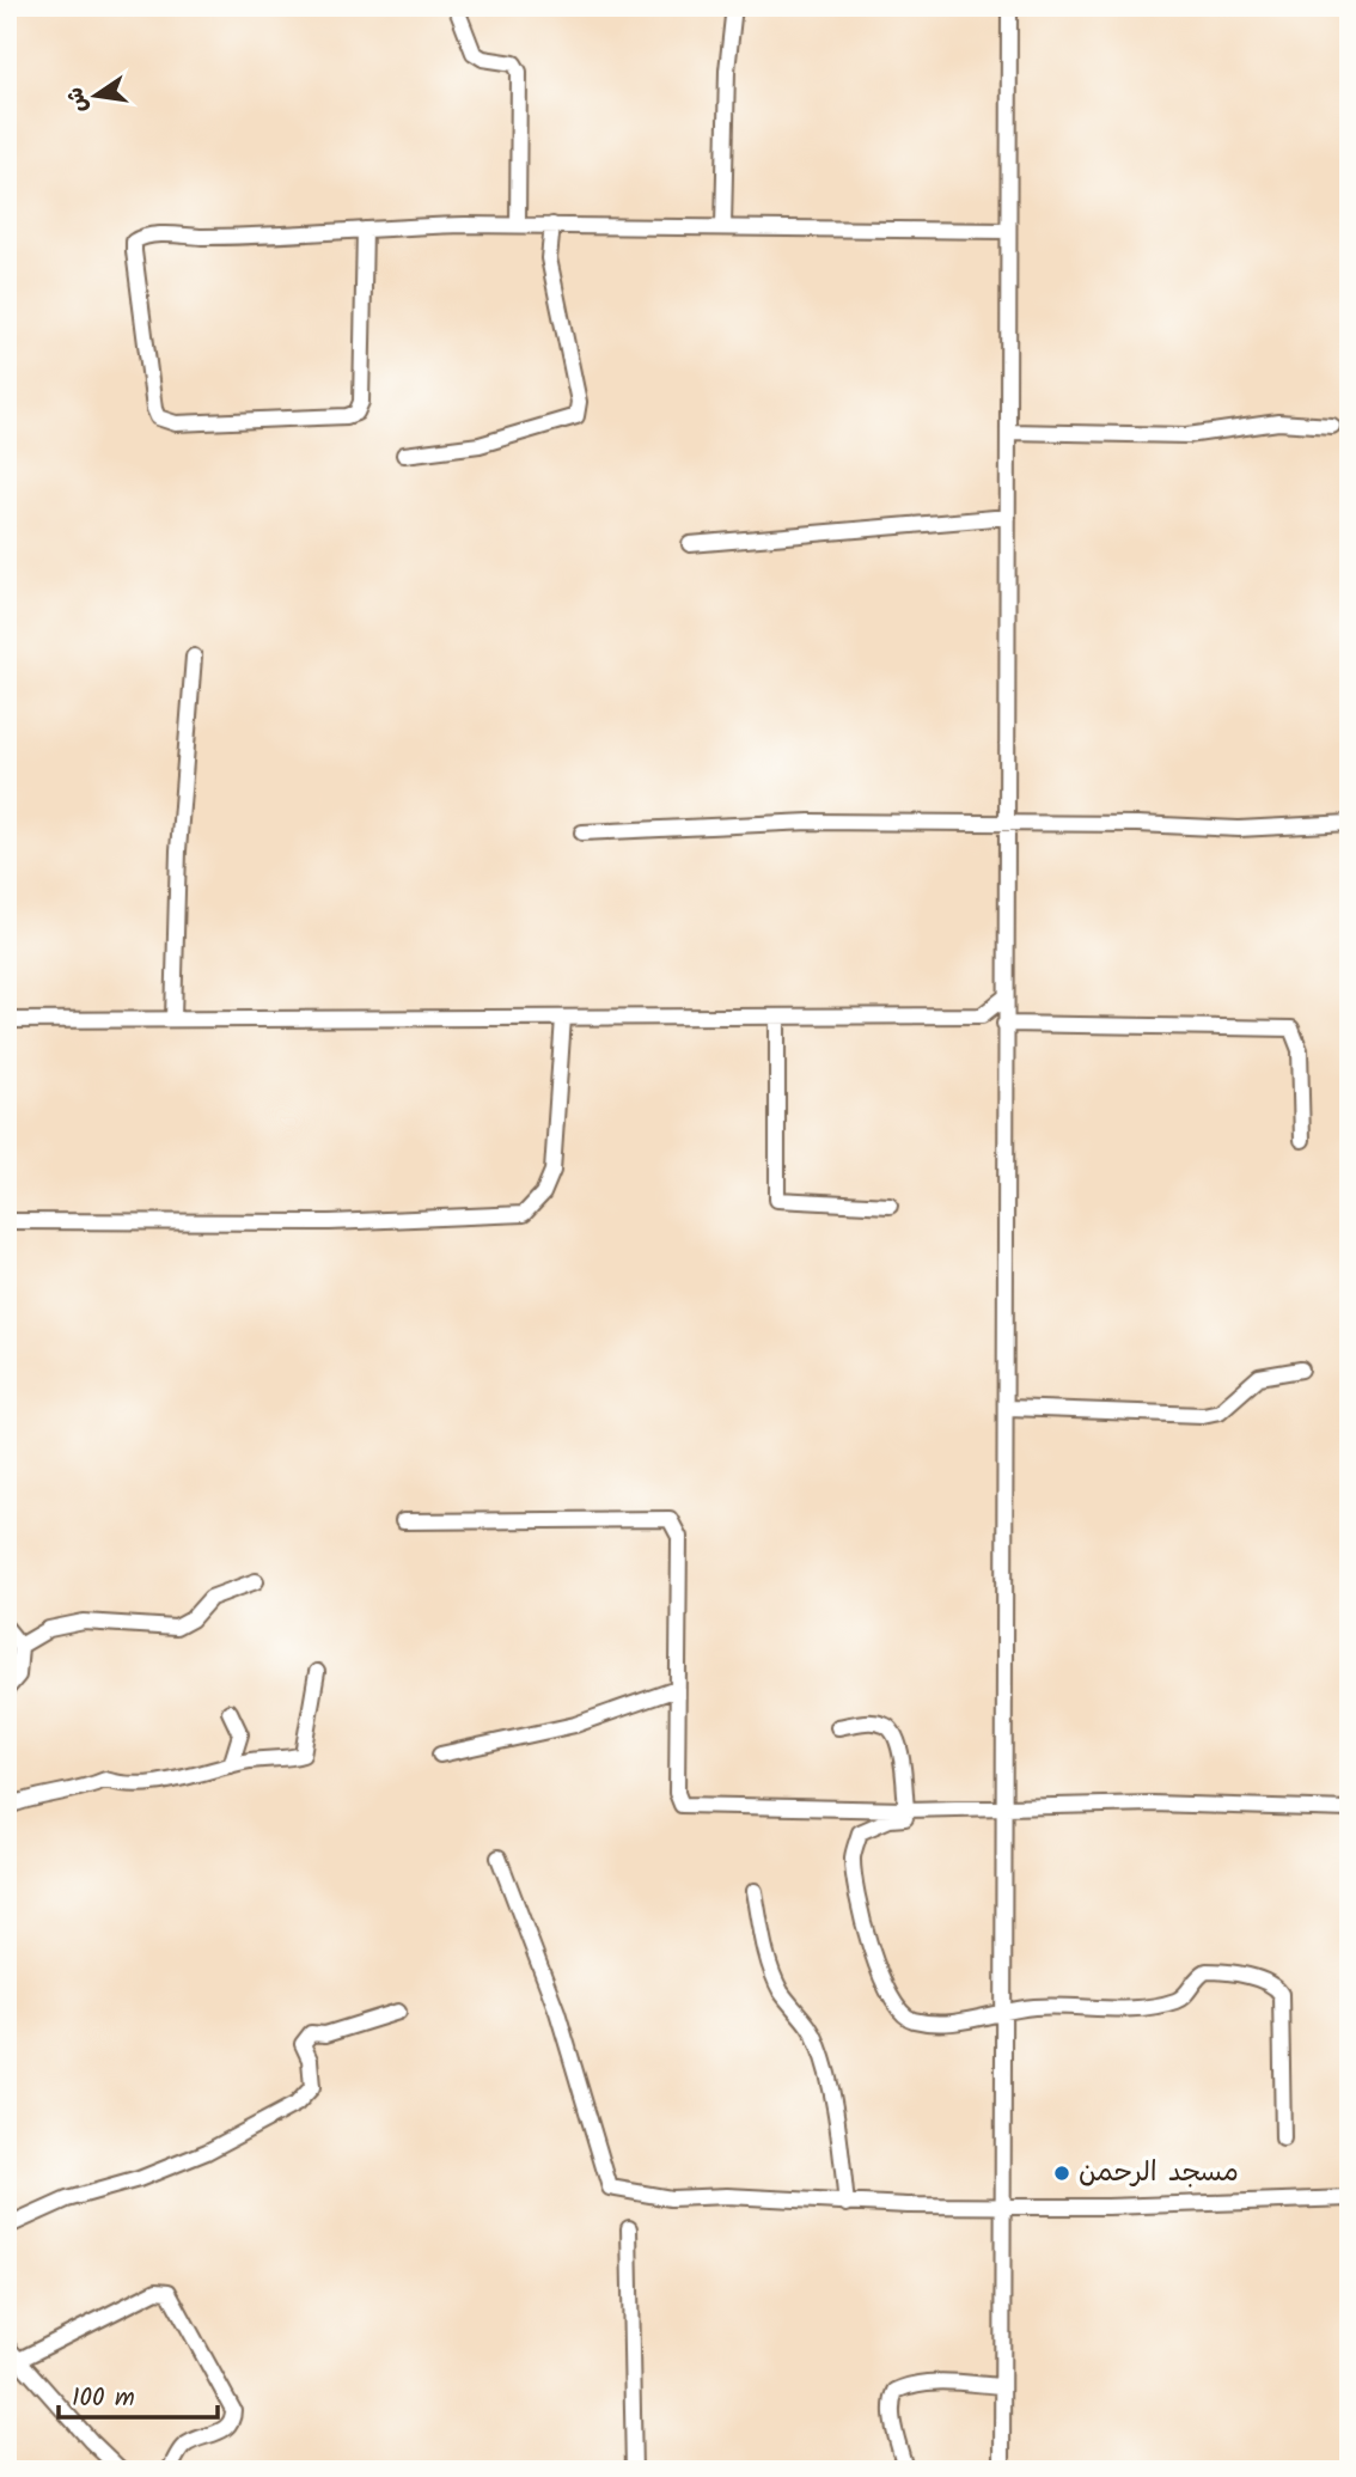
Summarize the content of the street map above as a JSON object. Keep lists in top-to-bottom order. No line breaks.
{"places":["مسجد الرحمن"],"scale_bar":"100 m","north":"left"}
